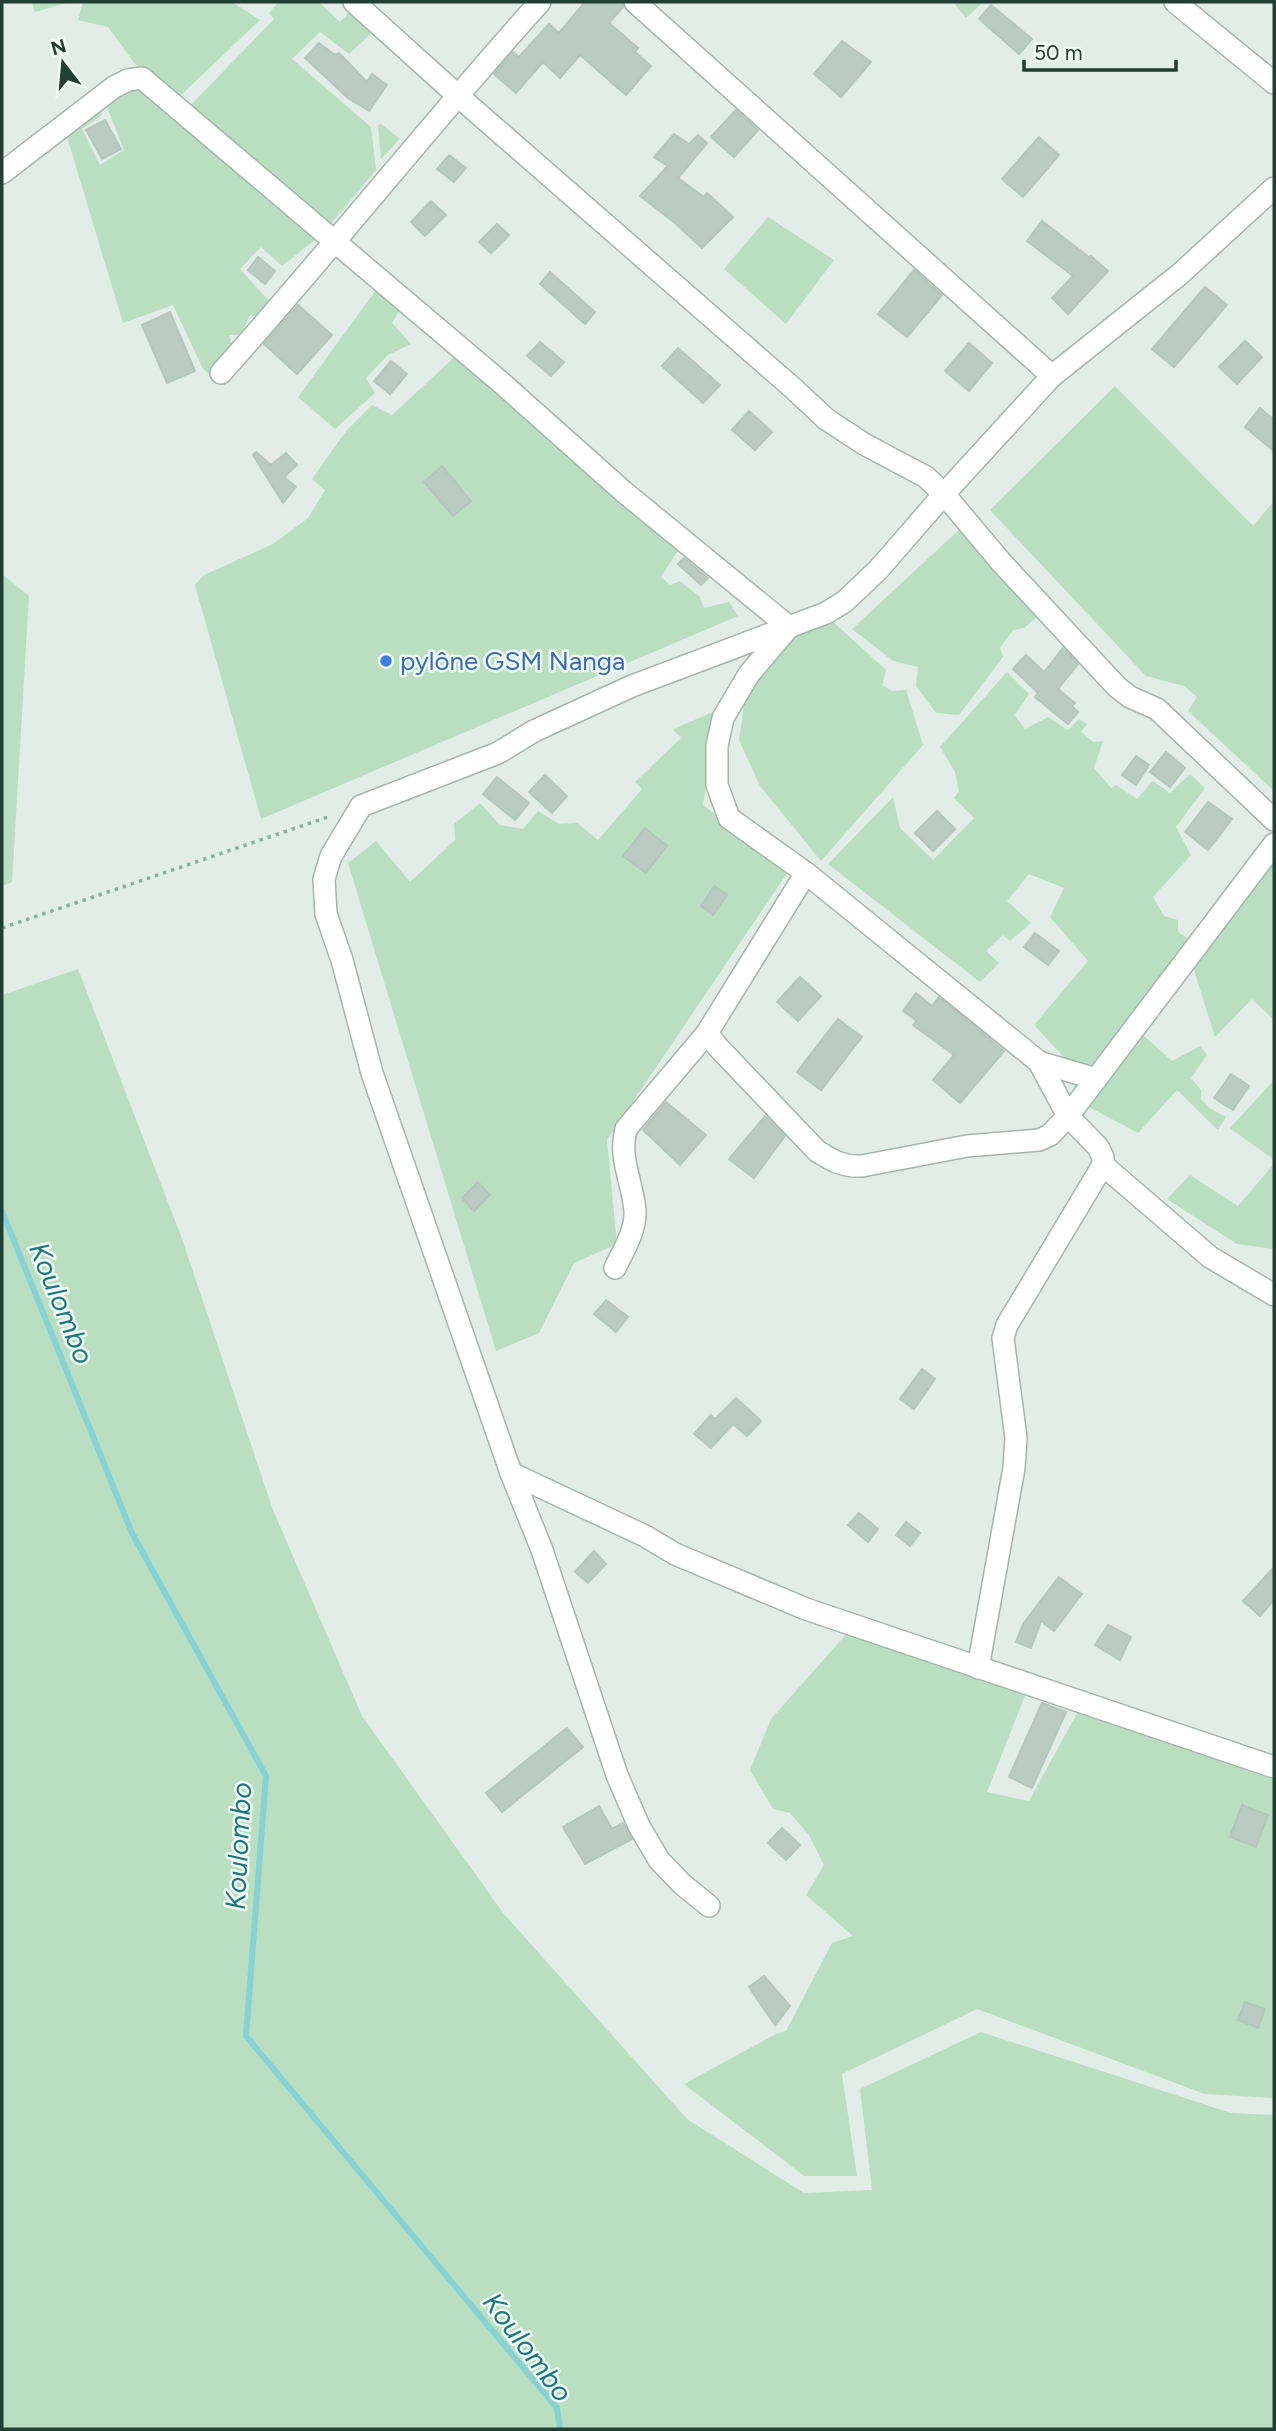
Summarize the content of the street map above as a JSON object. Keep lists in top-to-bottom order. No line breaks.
{"water":["Koulombo"],"places":["pylône GSM Nanga"],"scale_bar":"50 m","north":"top"}
